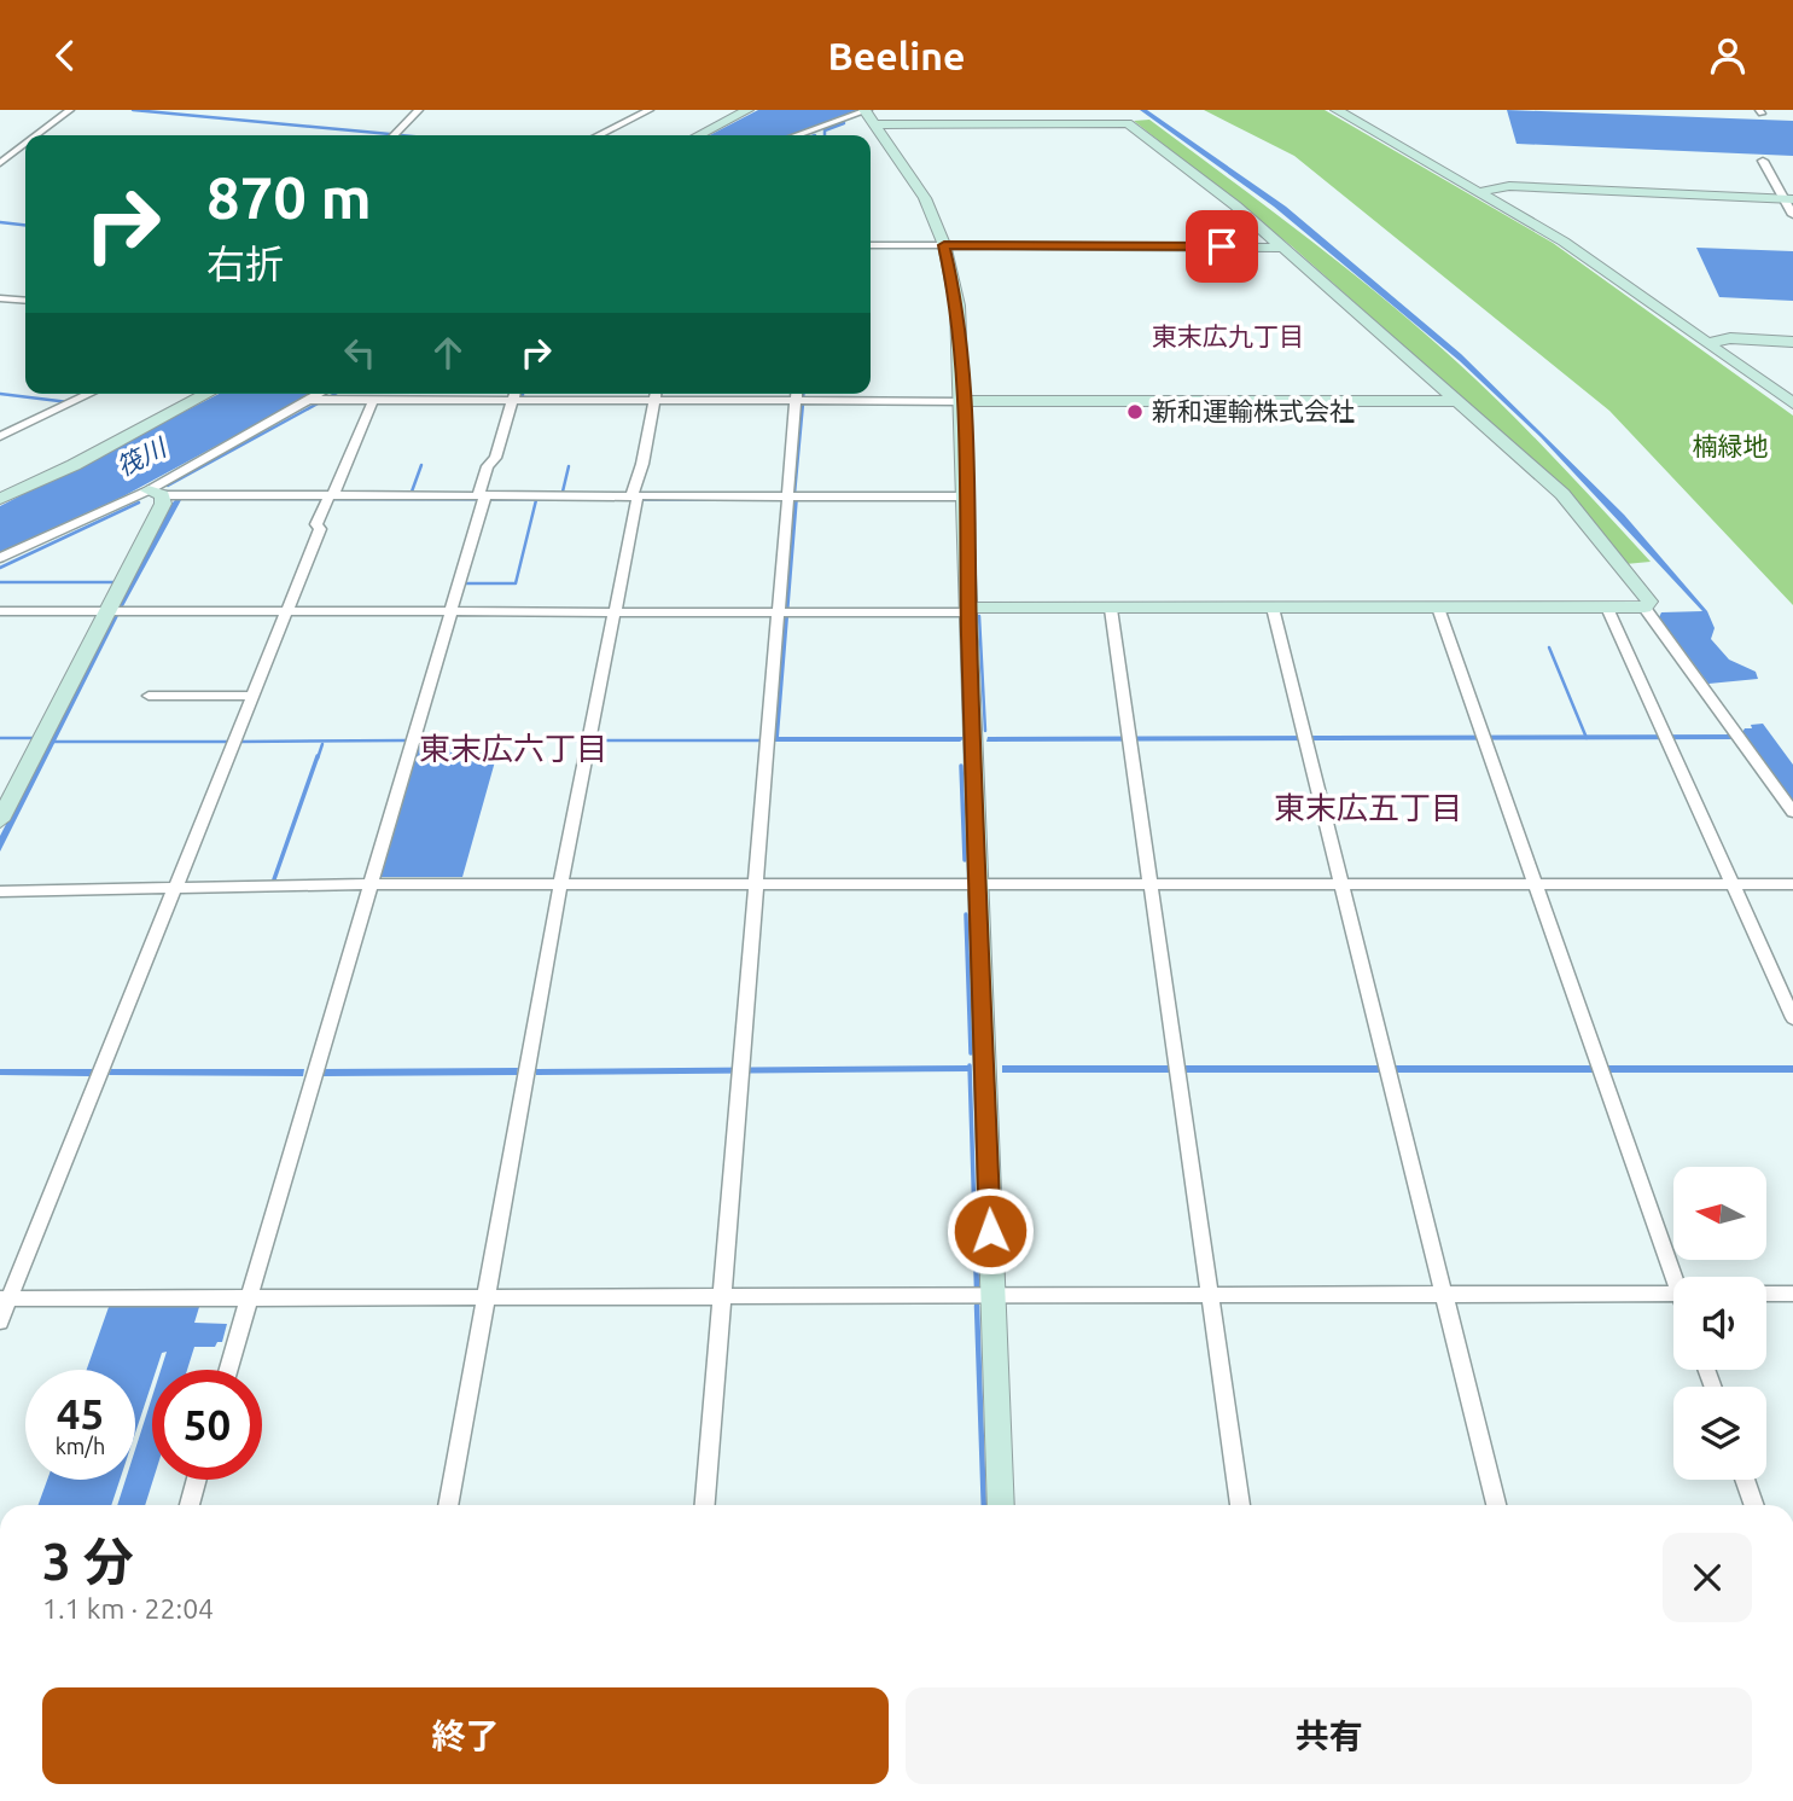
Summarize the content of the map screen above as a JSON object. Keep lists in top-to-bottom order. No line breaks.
{"districts":["東末広九丁目","東末広六丁目","東末広五丁目"],"water":["筏川"],"parks":["楠緑地"],"places":["新和運輸株式会社"],"north":"left","page":{"header":"Beeline","turn":["870 m","右折"],"speed":"45 km/h","limit":"50","heading":["3 分","1.1 km · 22:04"],"buttons":["終了","共有"]}}
